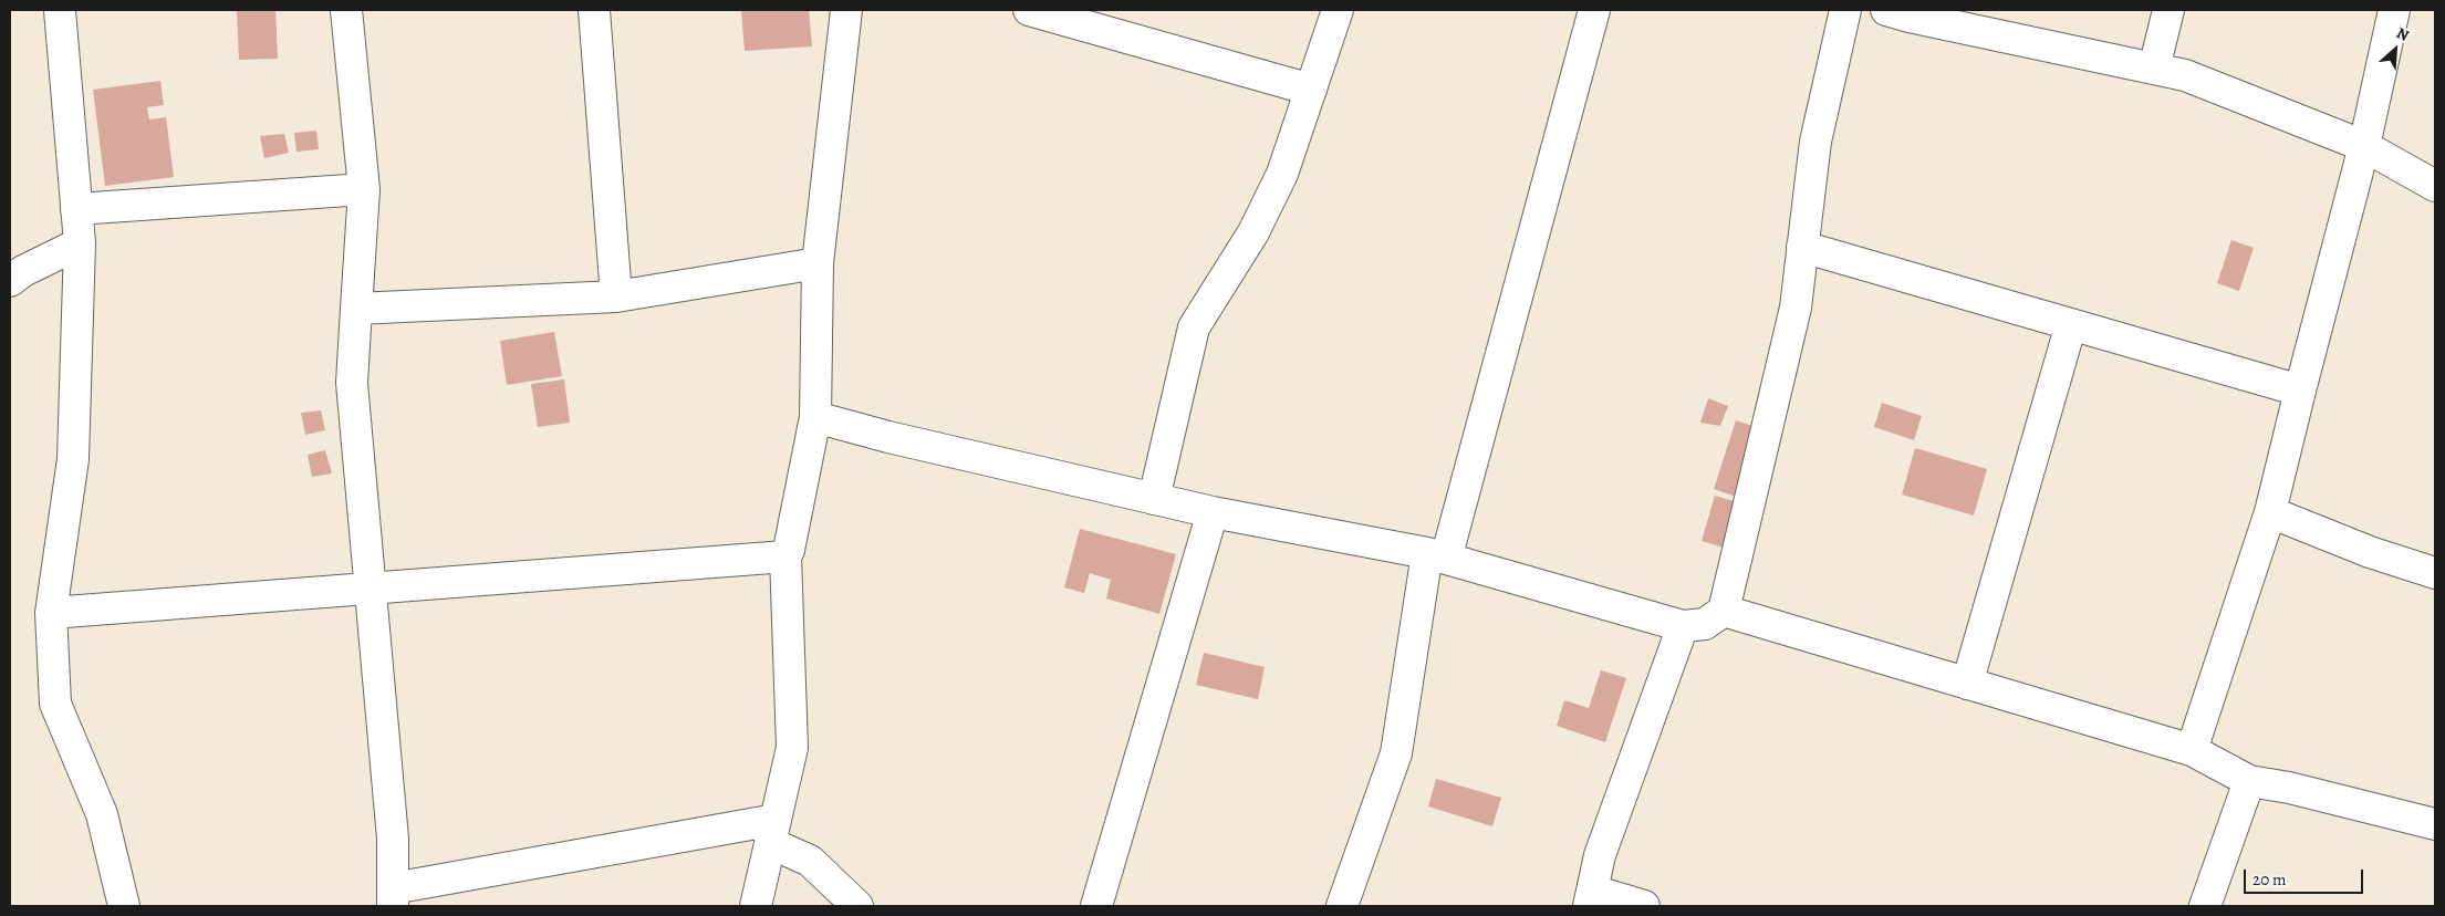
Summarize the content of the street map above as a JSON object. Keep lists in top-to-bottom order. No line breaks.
{"scale_bar":"20 m","north":"top right"}
